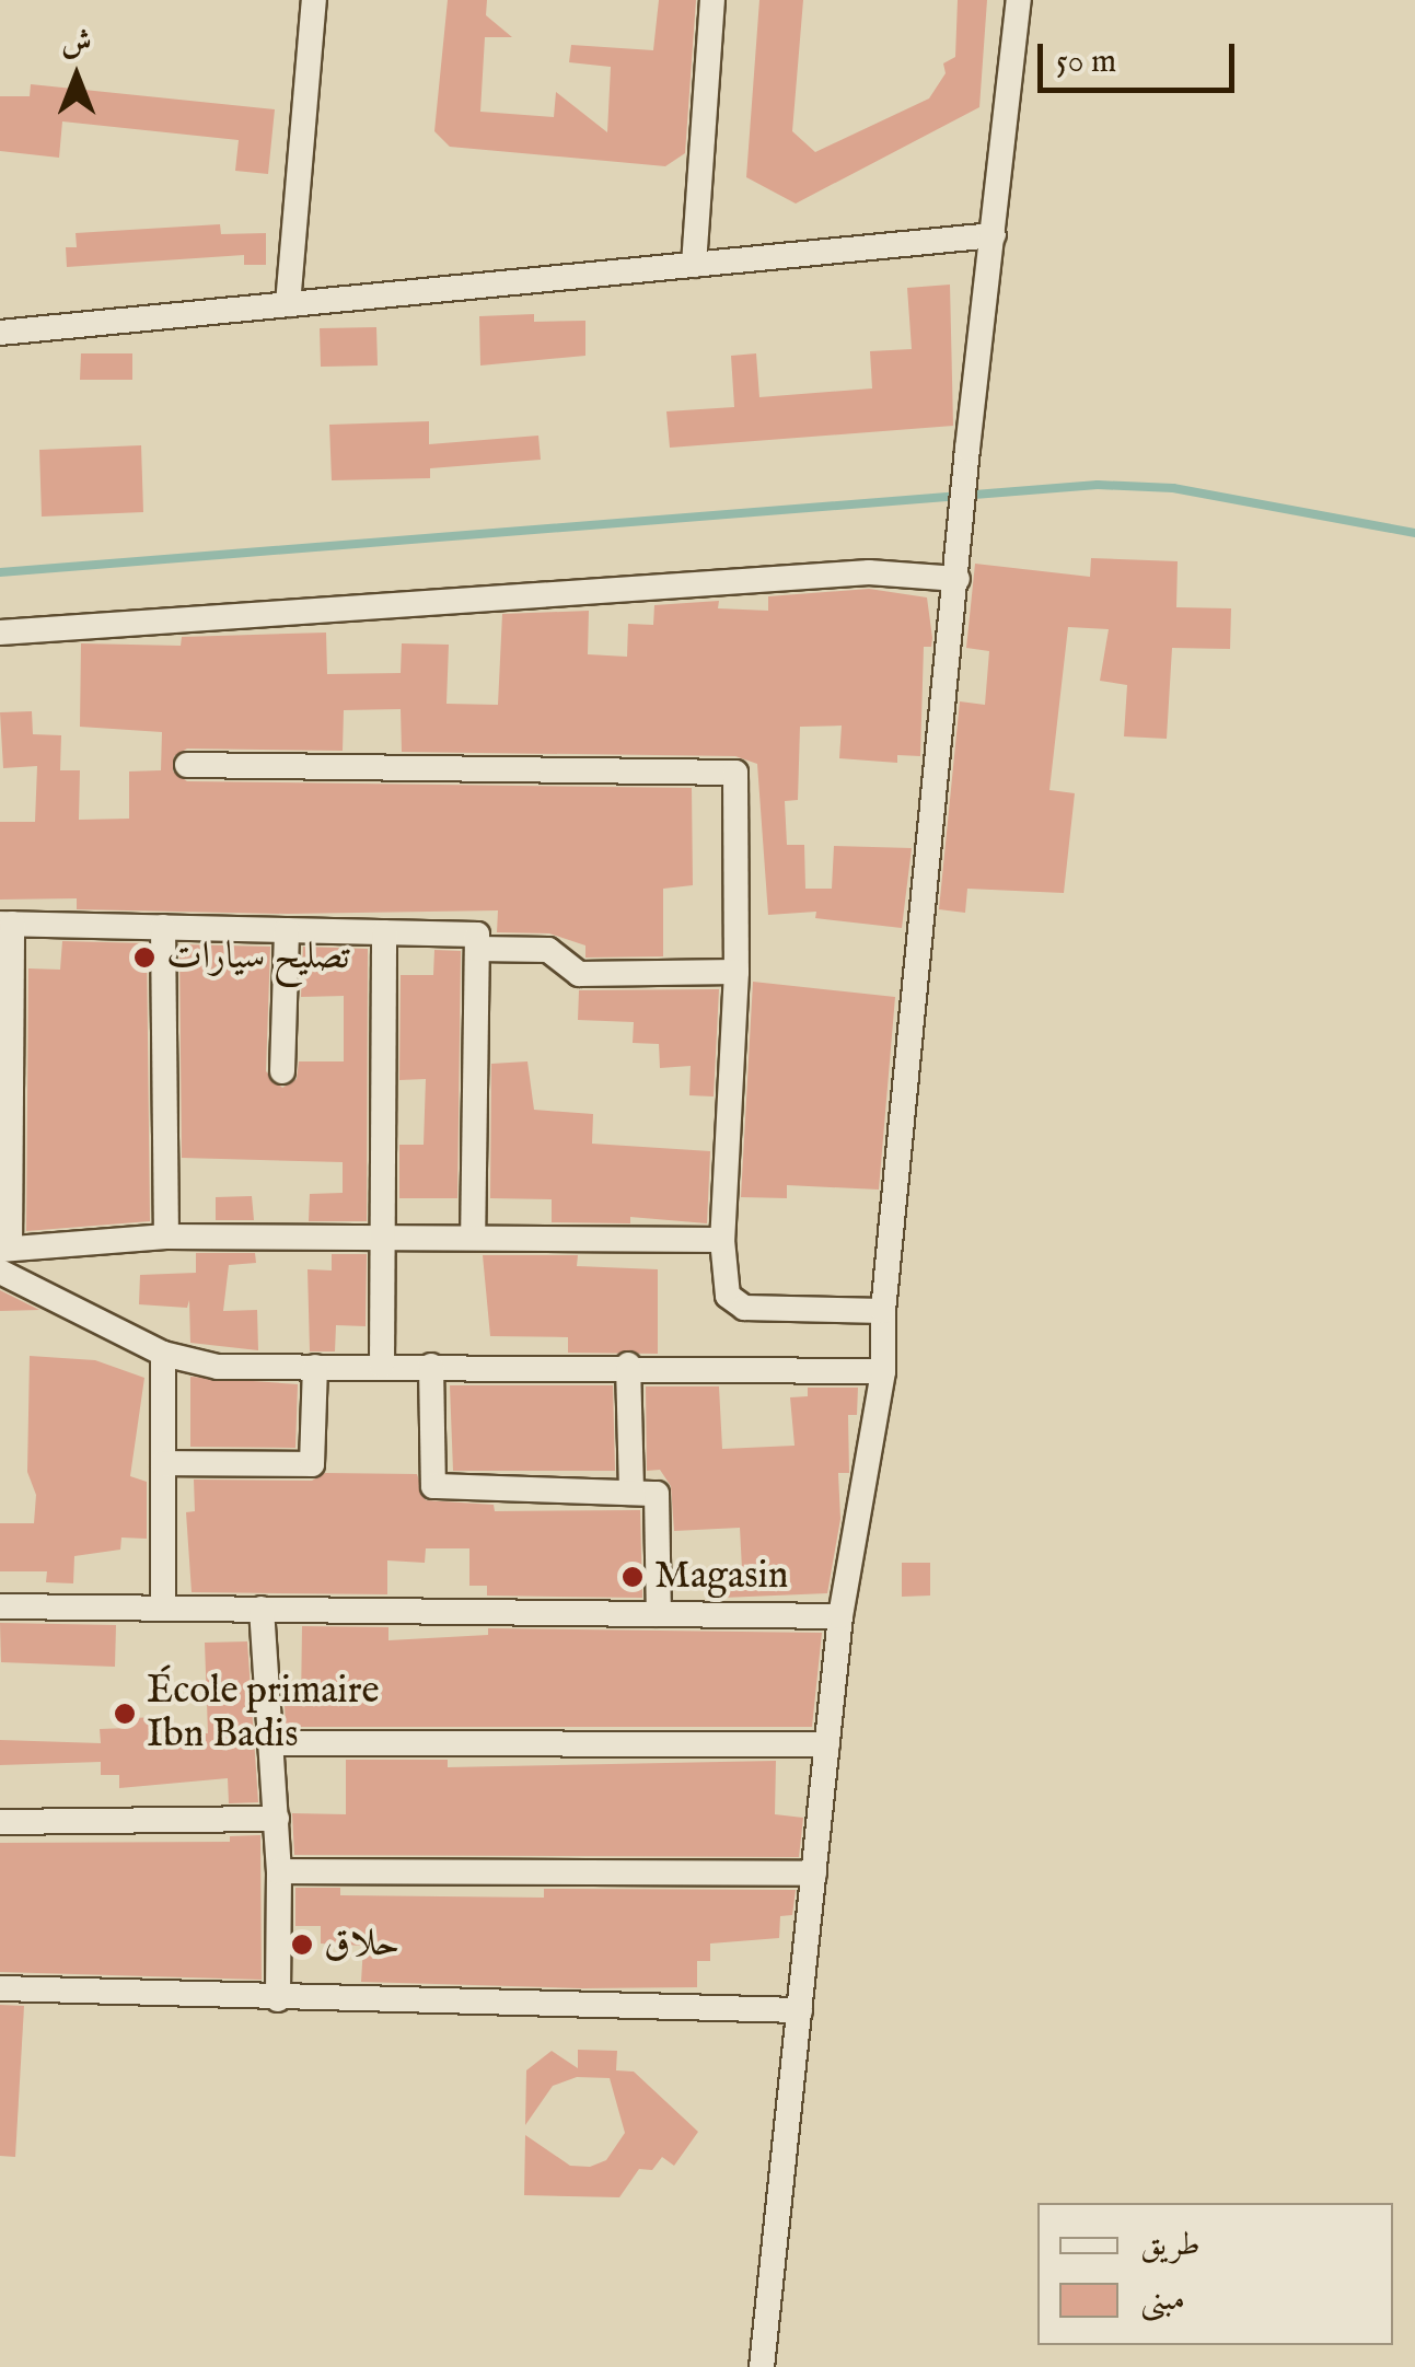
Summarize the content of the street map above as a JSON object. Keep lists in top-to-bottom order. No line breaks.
{"places":["تصليح سيارات","Magasin","École primaire Ibn Badis","حلاق"],"legend":["طريق","مبنى"],"scale_bar":"50 m","north":"top"}
